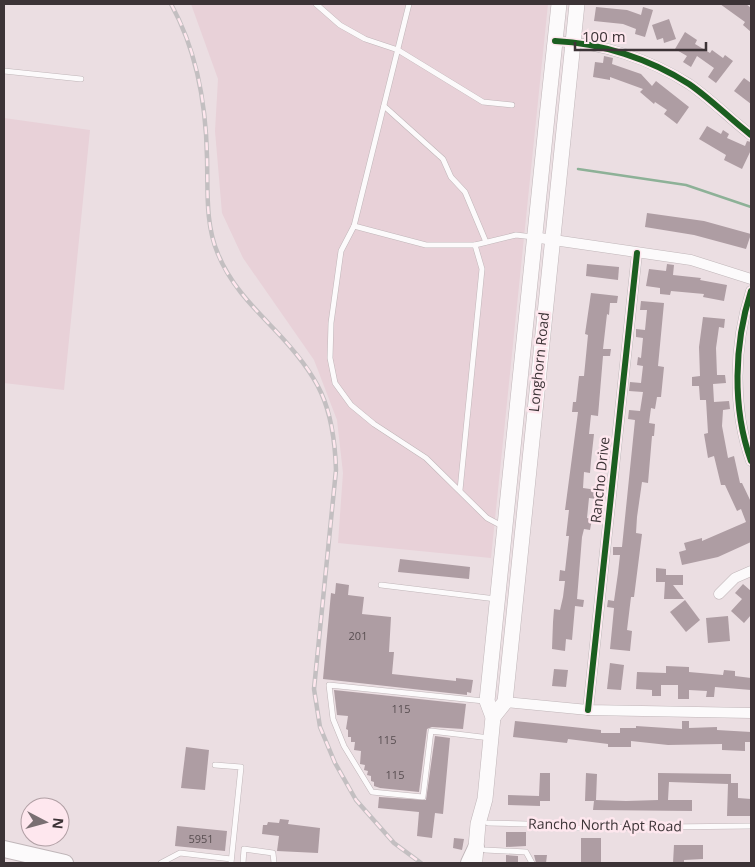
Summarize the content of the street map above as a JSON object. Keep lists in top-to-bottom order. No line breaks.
{"streets":{"main road":["Longhorn Road"],"street":["Rancho Drive"],"lane":["Rancho North Apt Road"]},"crossings":[["Longhorn Road","Rancho North Apt Road"]],"house_numbers":["201","115","115","115","5951"],"scale_bar":"100 m","north":"right"}
